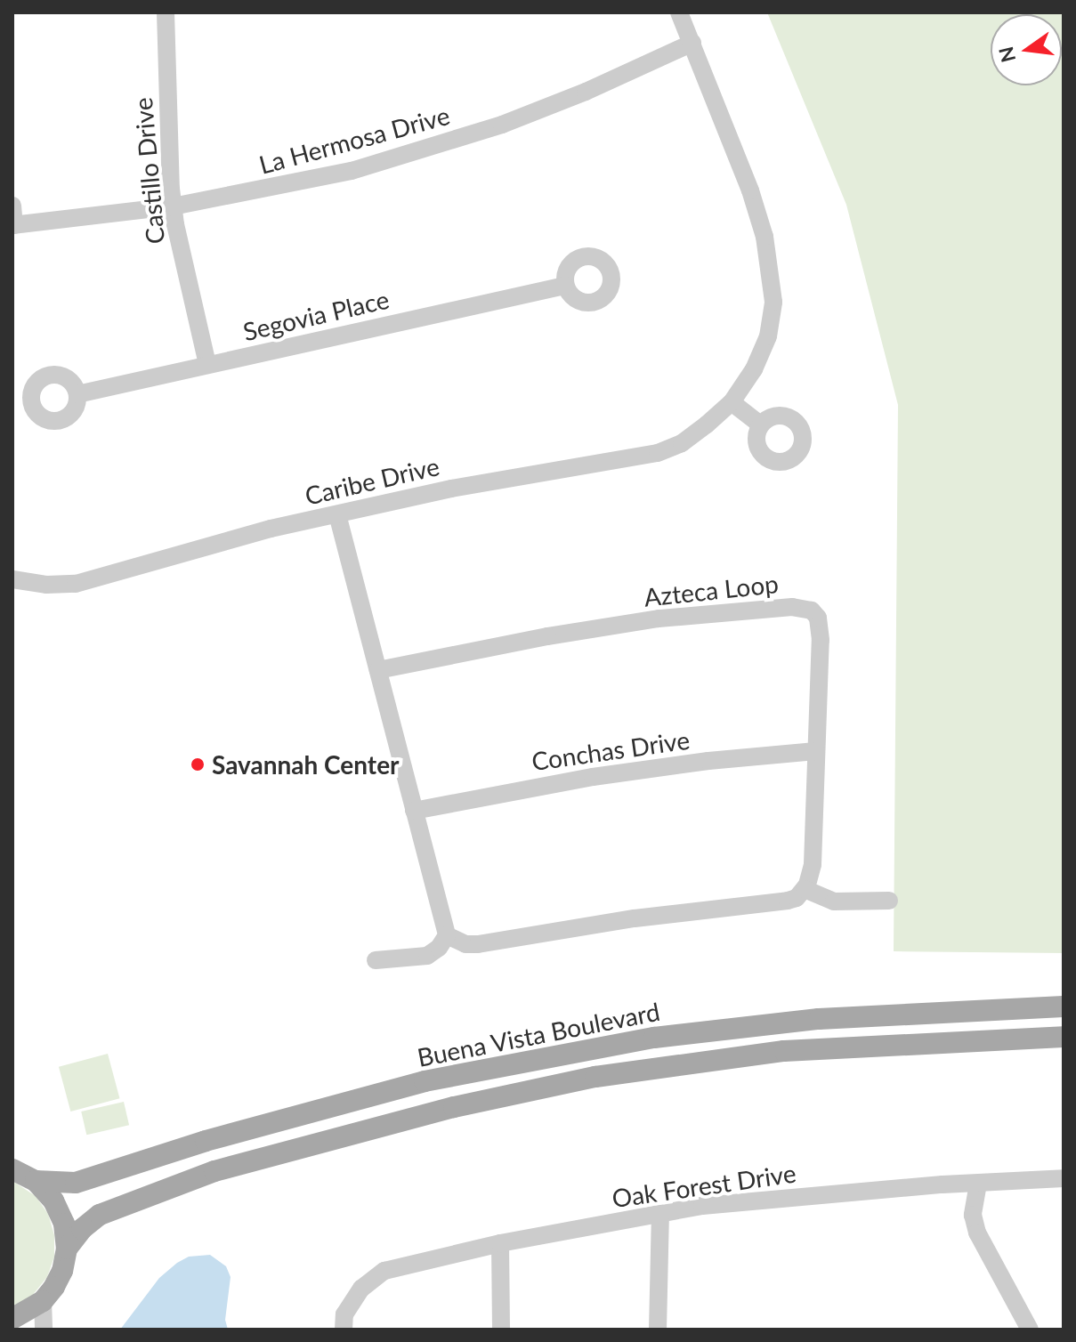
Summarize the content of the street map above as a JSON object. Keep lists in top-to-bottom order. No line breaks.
{"streets":{"main road":["Buena Vista Boulevard"],"street":["La Hermosa Drive","Castillo Drive","Segovia Place","Caribe Drive","Azteca Loop","Conchas Drive","Oak Forest Drive"]},"crossings":[["La Hermosa Drive","Castillo Drive"],["La Hermosa Drive","Caribe Drive"],["Castillo Drive","Segovia Place"],["Azteca Loop","Conchas Drive"]],"places":["Savannah Center"],"north":"left"}
